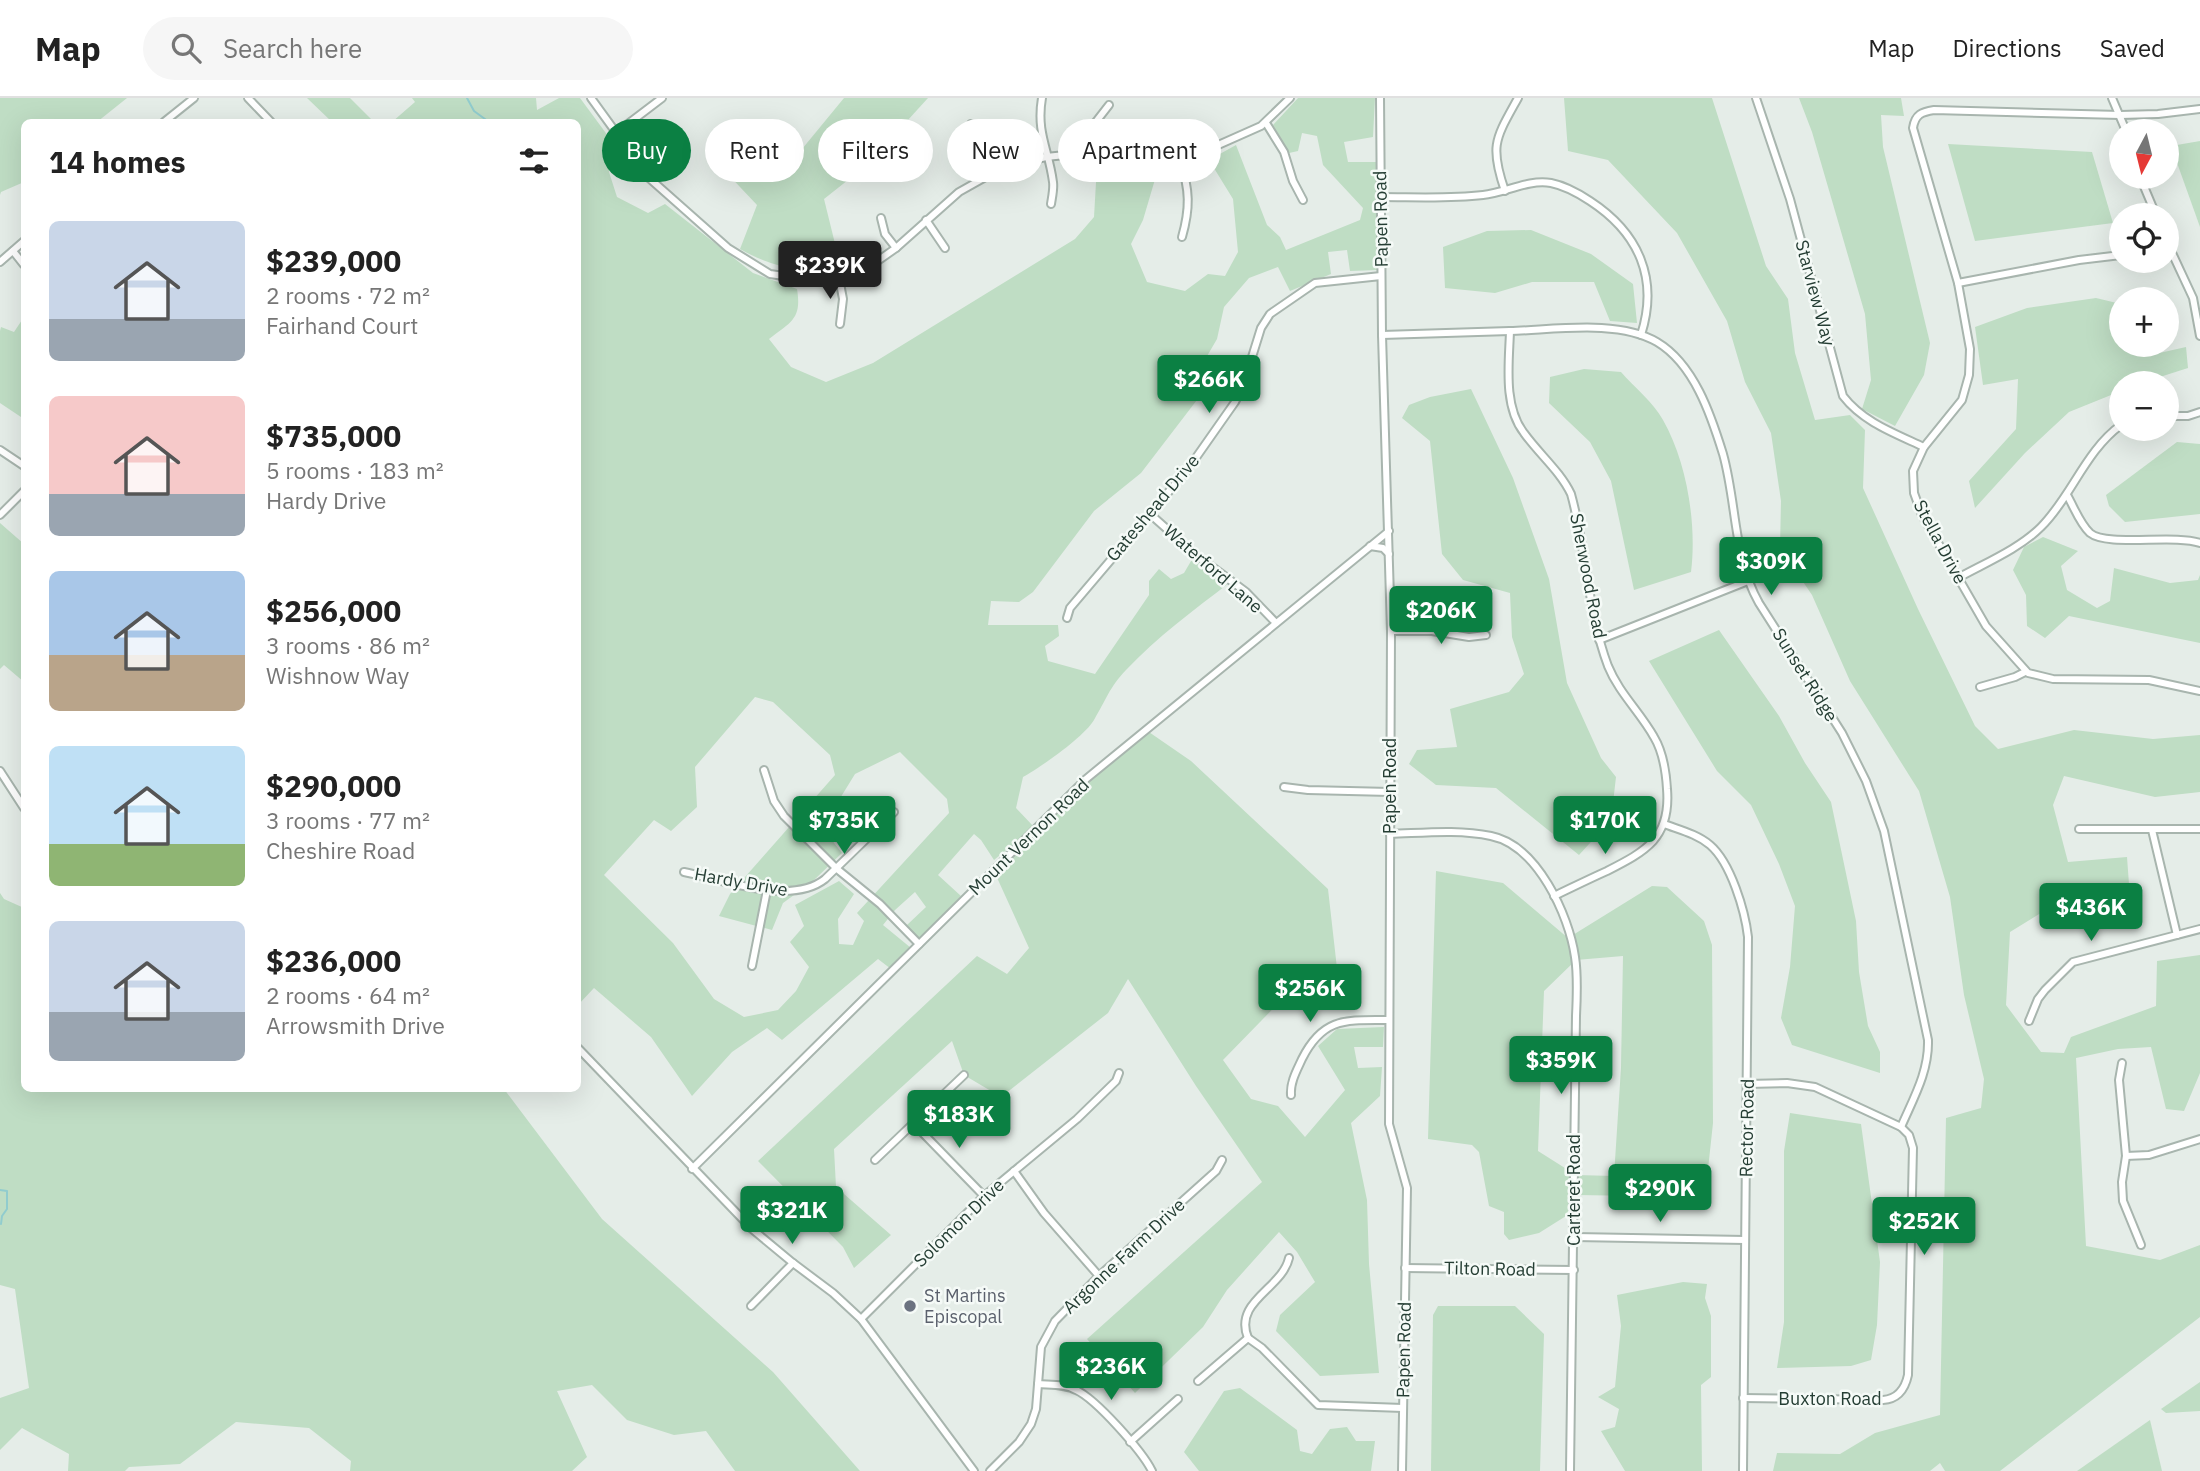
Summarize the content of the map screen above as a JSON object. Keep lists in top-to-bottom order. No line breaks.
{"streets":{"street":["Papen Road","Starview Way","Gateshead Drive","Stella Drive","Waterford Lane","Sherwood Road","Sunset Ridge","Mount Vernon Road","Hardy Drive","Rector Road","Carteret Road","Solomon Drive","Argonne Farm Drive","Tilton Road","Buxton Road"]},"crossings":[["Papen Road","Gateshead Drive"],["Papen Road","Sunset Ridge"],["Papen Road","Mount Vernon Road"],["Papen Road","Carteret Road"],["Papen Road","Tilton Road"],["Starview Way","Stella Drive"],["Gateshead Drive","Waterford Lane"],["Waterford Lane","Mount Vernon Road"],["Sherwood Road","Sunset Ridge"],["Sherwood Road","Rector Road"],["Sunset Ridge","Buxton Road"],["Rector Road","Buxton Road"],["Carteret Road","Tilton Road"]],"places":["St Martins Episcopal"],"north":"bottom","page":{"header":"Map","search":"Search here","nav":["Map","Directions","Saved"],"map_buttons":["+","−"],"chip":["Buy","Rent","Filters","New","Apartment"],"heading":"14 homes","list":[{"name":"$239,000","note":"2 rooms · 72 m² · Fairhand Court"},{"name":"$735,000","note":"5 rooms · 183 m² · Hardy Drive"},{"name":"$256,000","note":"3 rooms · 86 m² · Wishnow Way"},{"name":"$290,000","note":"3 rooms · 77 m² · Cheshire Road"},{"name":"$236,000","note":"2 rooms · 64 m² · Arrowsmith Drive"}],"price":["$239K","$266K","$309K","$206K","$735K","$170K","$436K","$256K","$359K","$183K","$290K","$321K","$252K","$236K"]}}
